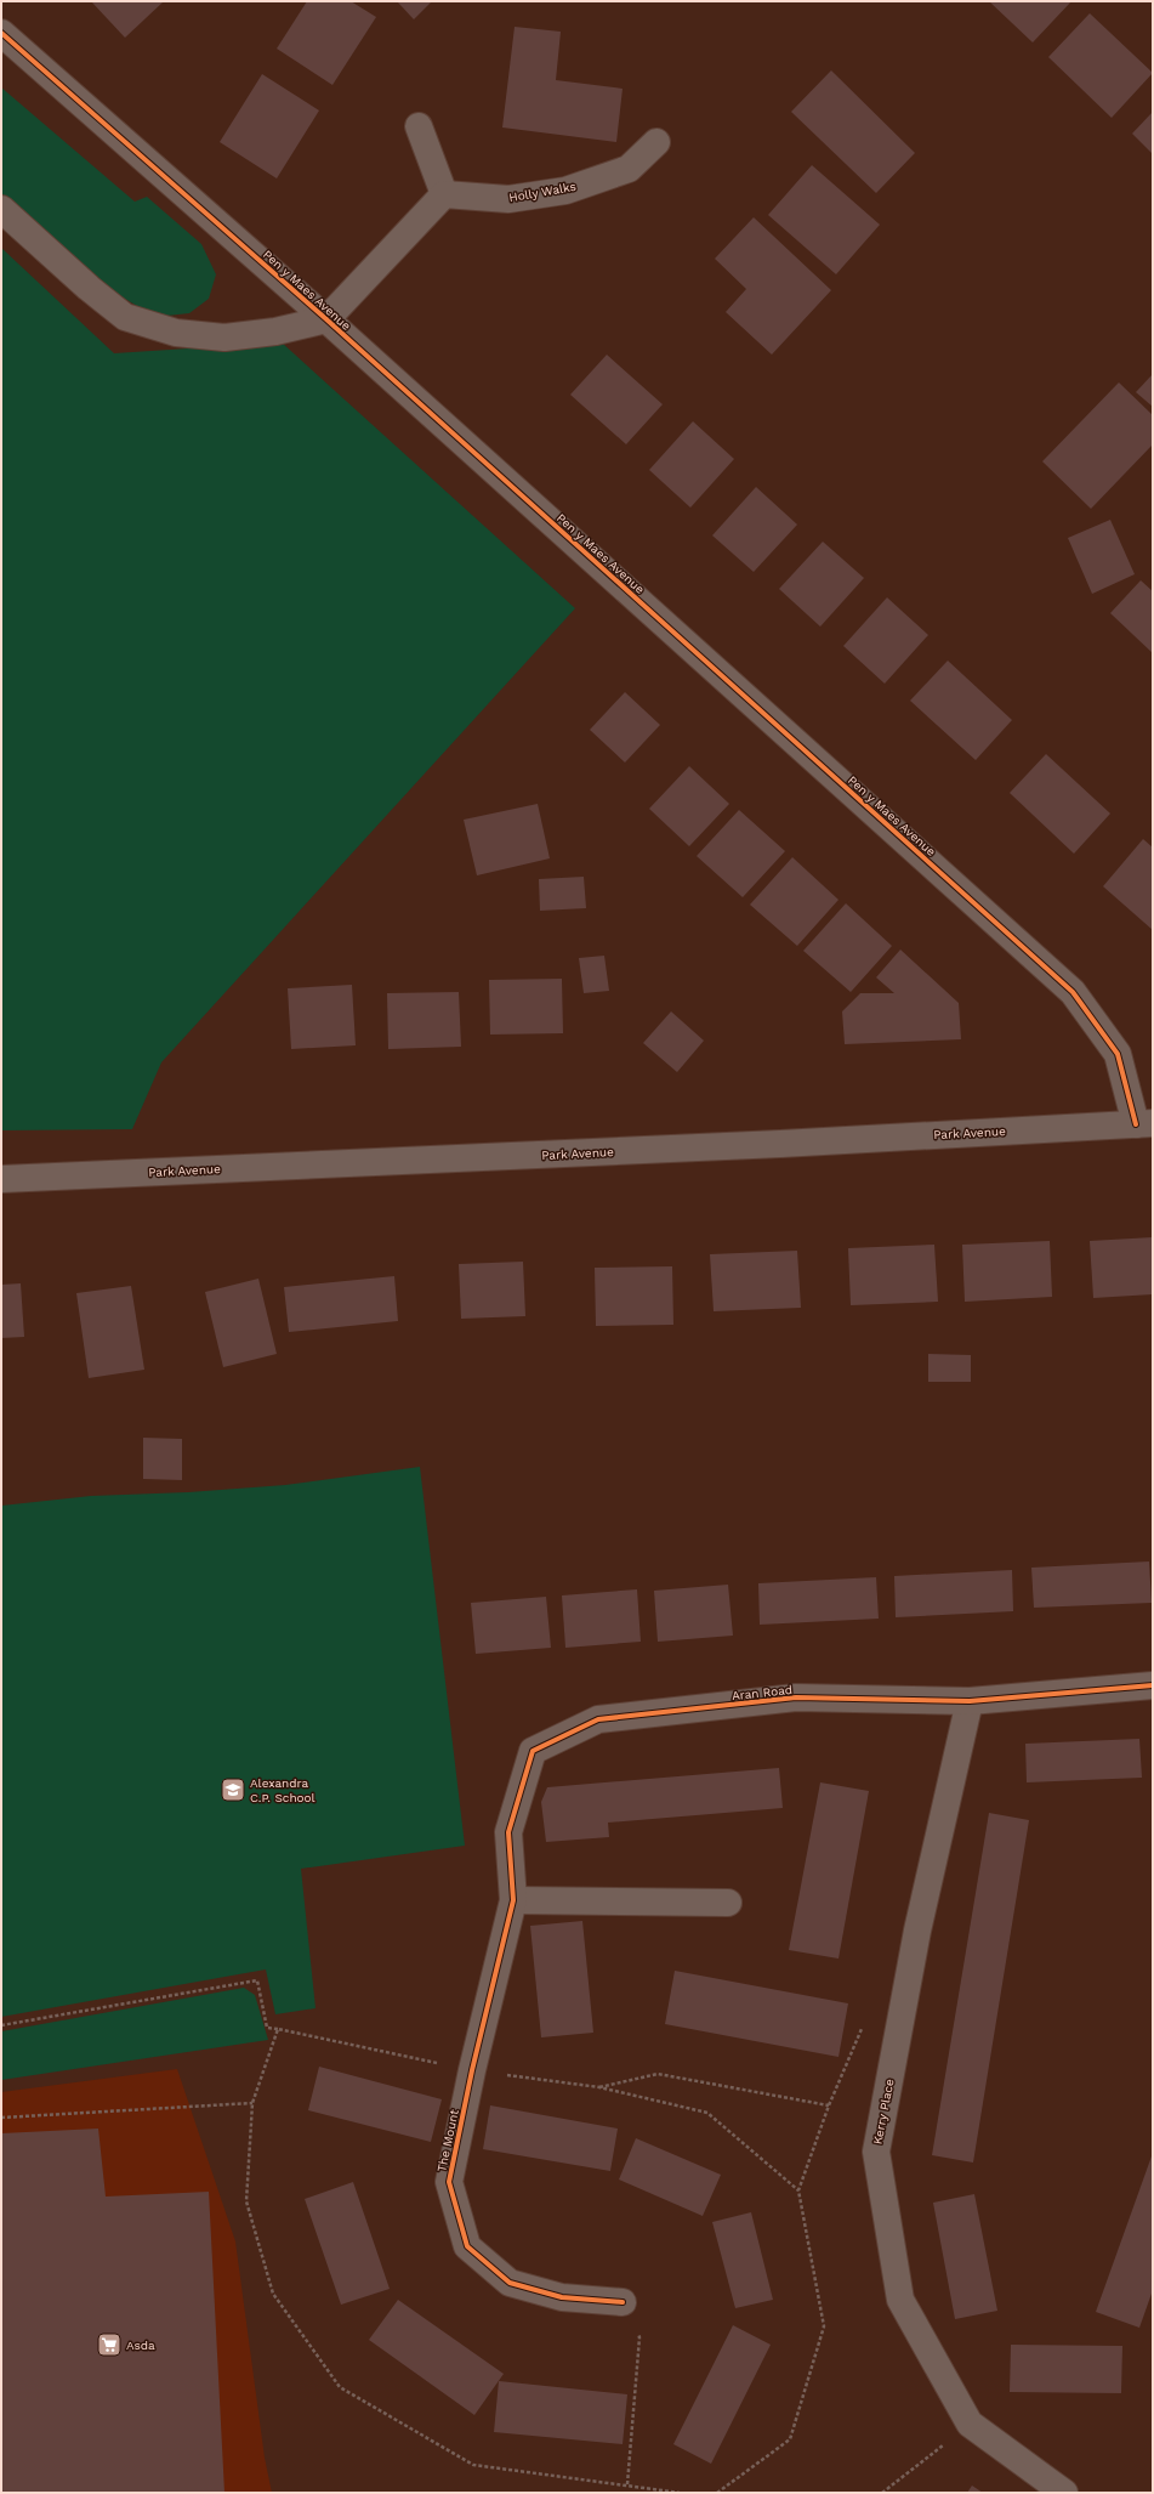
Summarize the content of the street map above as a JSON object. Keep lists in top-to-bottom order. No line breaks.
{"streets":{"street":["Holly Walks","Pen y Maes Avenue","Park Avenue","Aran Road","Kerry Place","The Mount"]},"crossings":[["Pen y Maes Avenue","Park Avenue"],["Aran Road","Kerry Place"],["Aran Road","The Mount"]],"places":{"school or university":["Alexandra C.P. School"],"supermarket":["Asda"]}}
